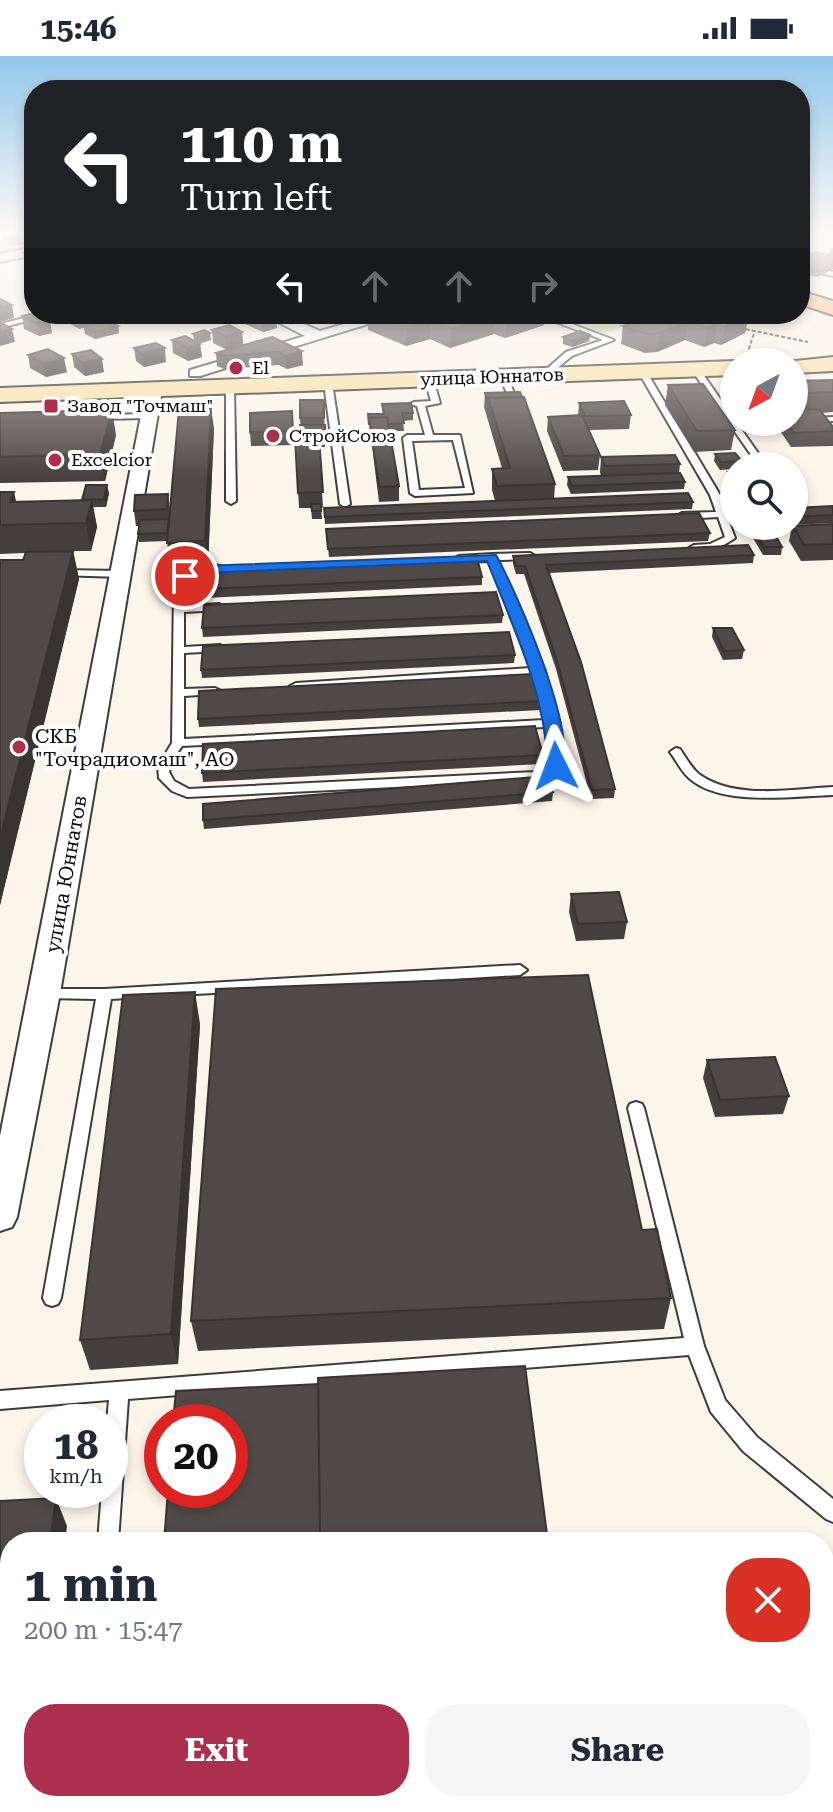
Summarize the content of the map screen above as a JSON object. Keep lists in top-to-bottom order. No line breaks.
{"streets":{"main road":["улица Юннатов"]},"places":{"other":["El","СтройСоюз","Excelcior","СКБ \"Точрадиомаш\", АО"],"transit":["Завод \"Точмаш\""]},"north":"bottom left","page":{"status":"15:46","turn":["110 m","Turn left"],"speed":"18 km/h","limit":"20","heading":["1 min","200 m · 15:47"],"buttons":["Exit","Share"]}}
